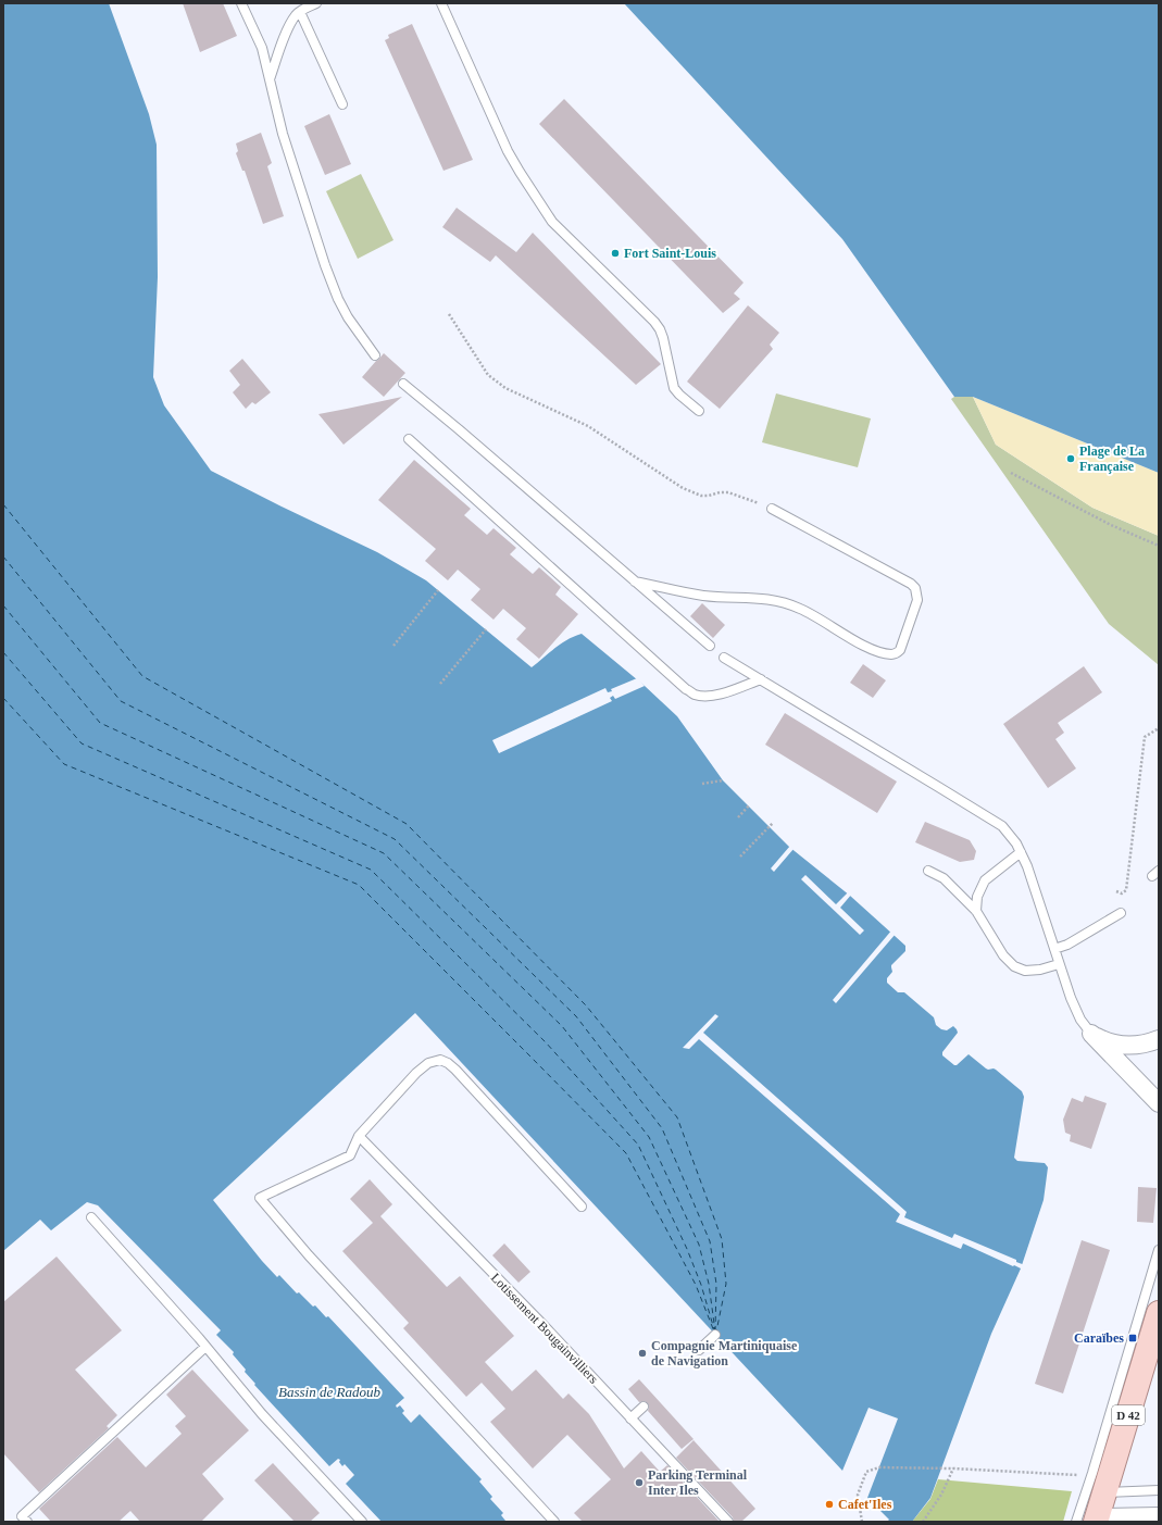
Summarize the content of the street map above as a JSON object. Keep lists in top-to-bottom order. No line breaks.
{"streets":{"main road":["D 42"],"lane":["Lotissement Bougainvilliers"]},"water":["Bassin de Radoub"],"places":{"other":["Fort Saint-Louis","Plage de La Française","Compagnie Martiniquaise de Navigation","Parking Terminal Inter Iles","Cafet'Iles"],"transit":["Caraïbes"]}}
